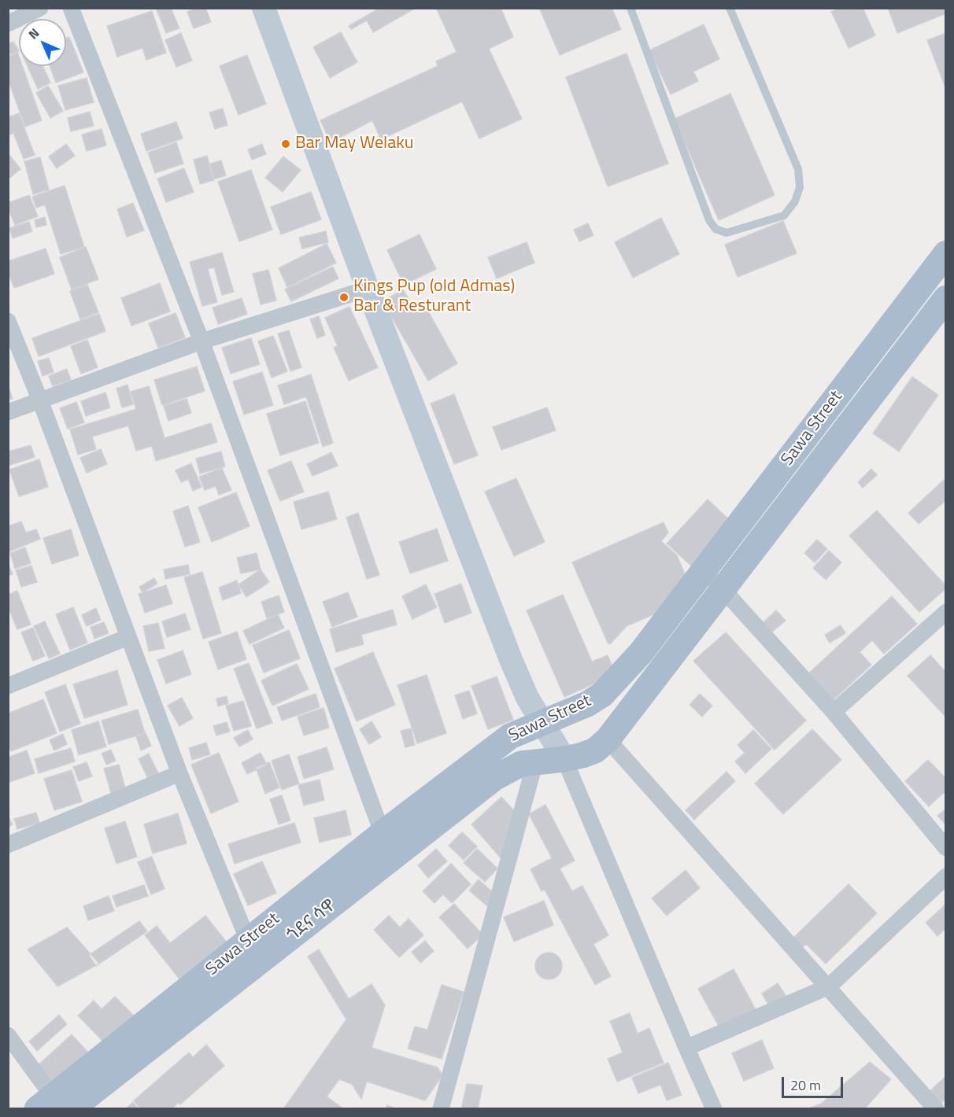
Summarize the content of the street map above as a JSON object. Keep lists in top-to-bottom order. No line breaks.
{"streets":{"main road":["Sawa Street","ጎደና ሳዋ"]},"crossings":[["Sawa Street","ጎደና ሳዋ"]],"places":["Bar May Welaku","Kings Pup (old Admas) Bar & Resturant"],"scale_bar":"20 m","north":"top left"}
